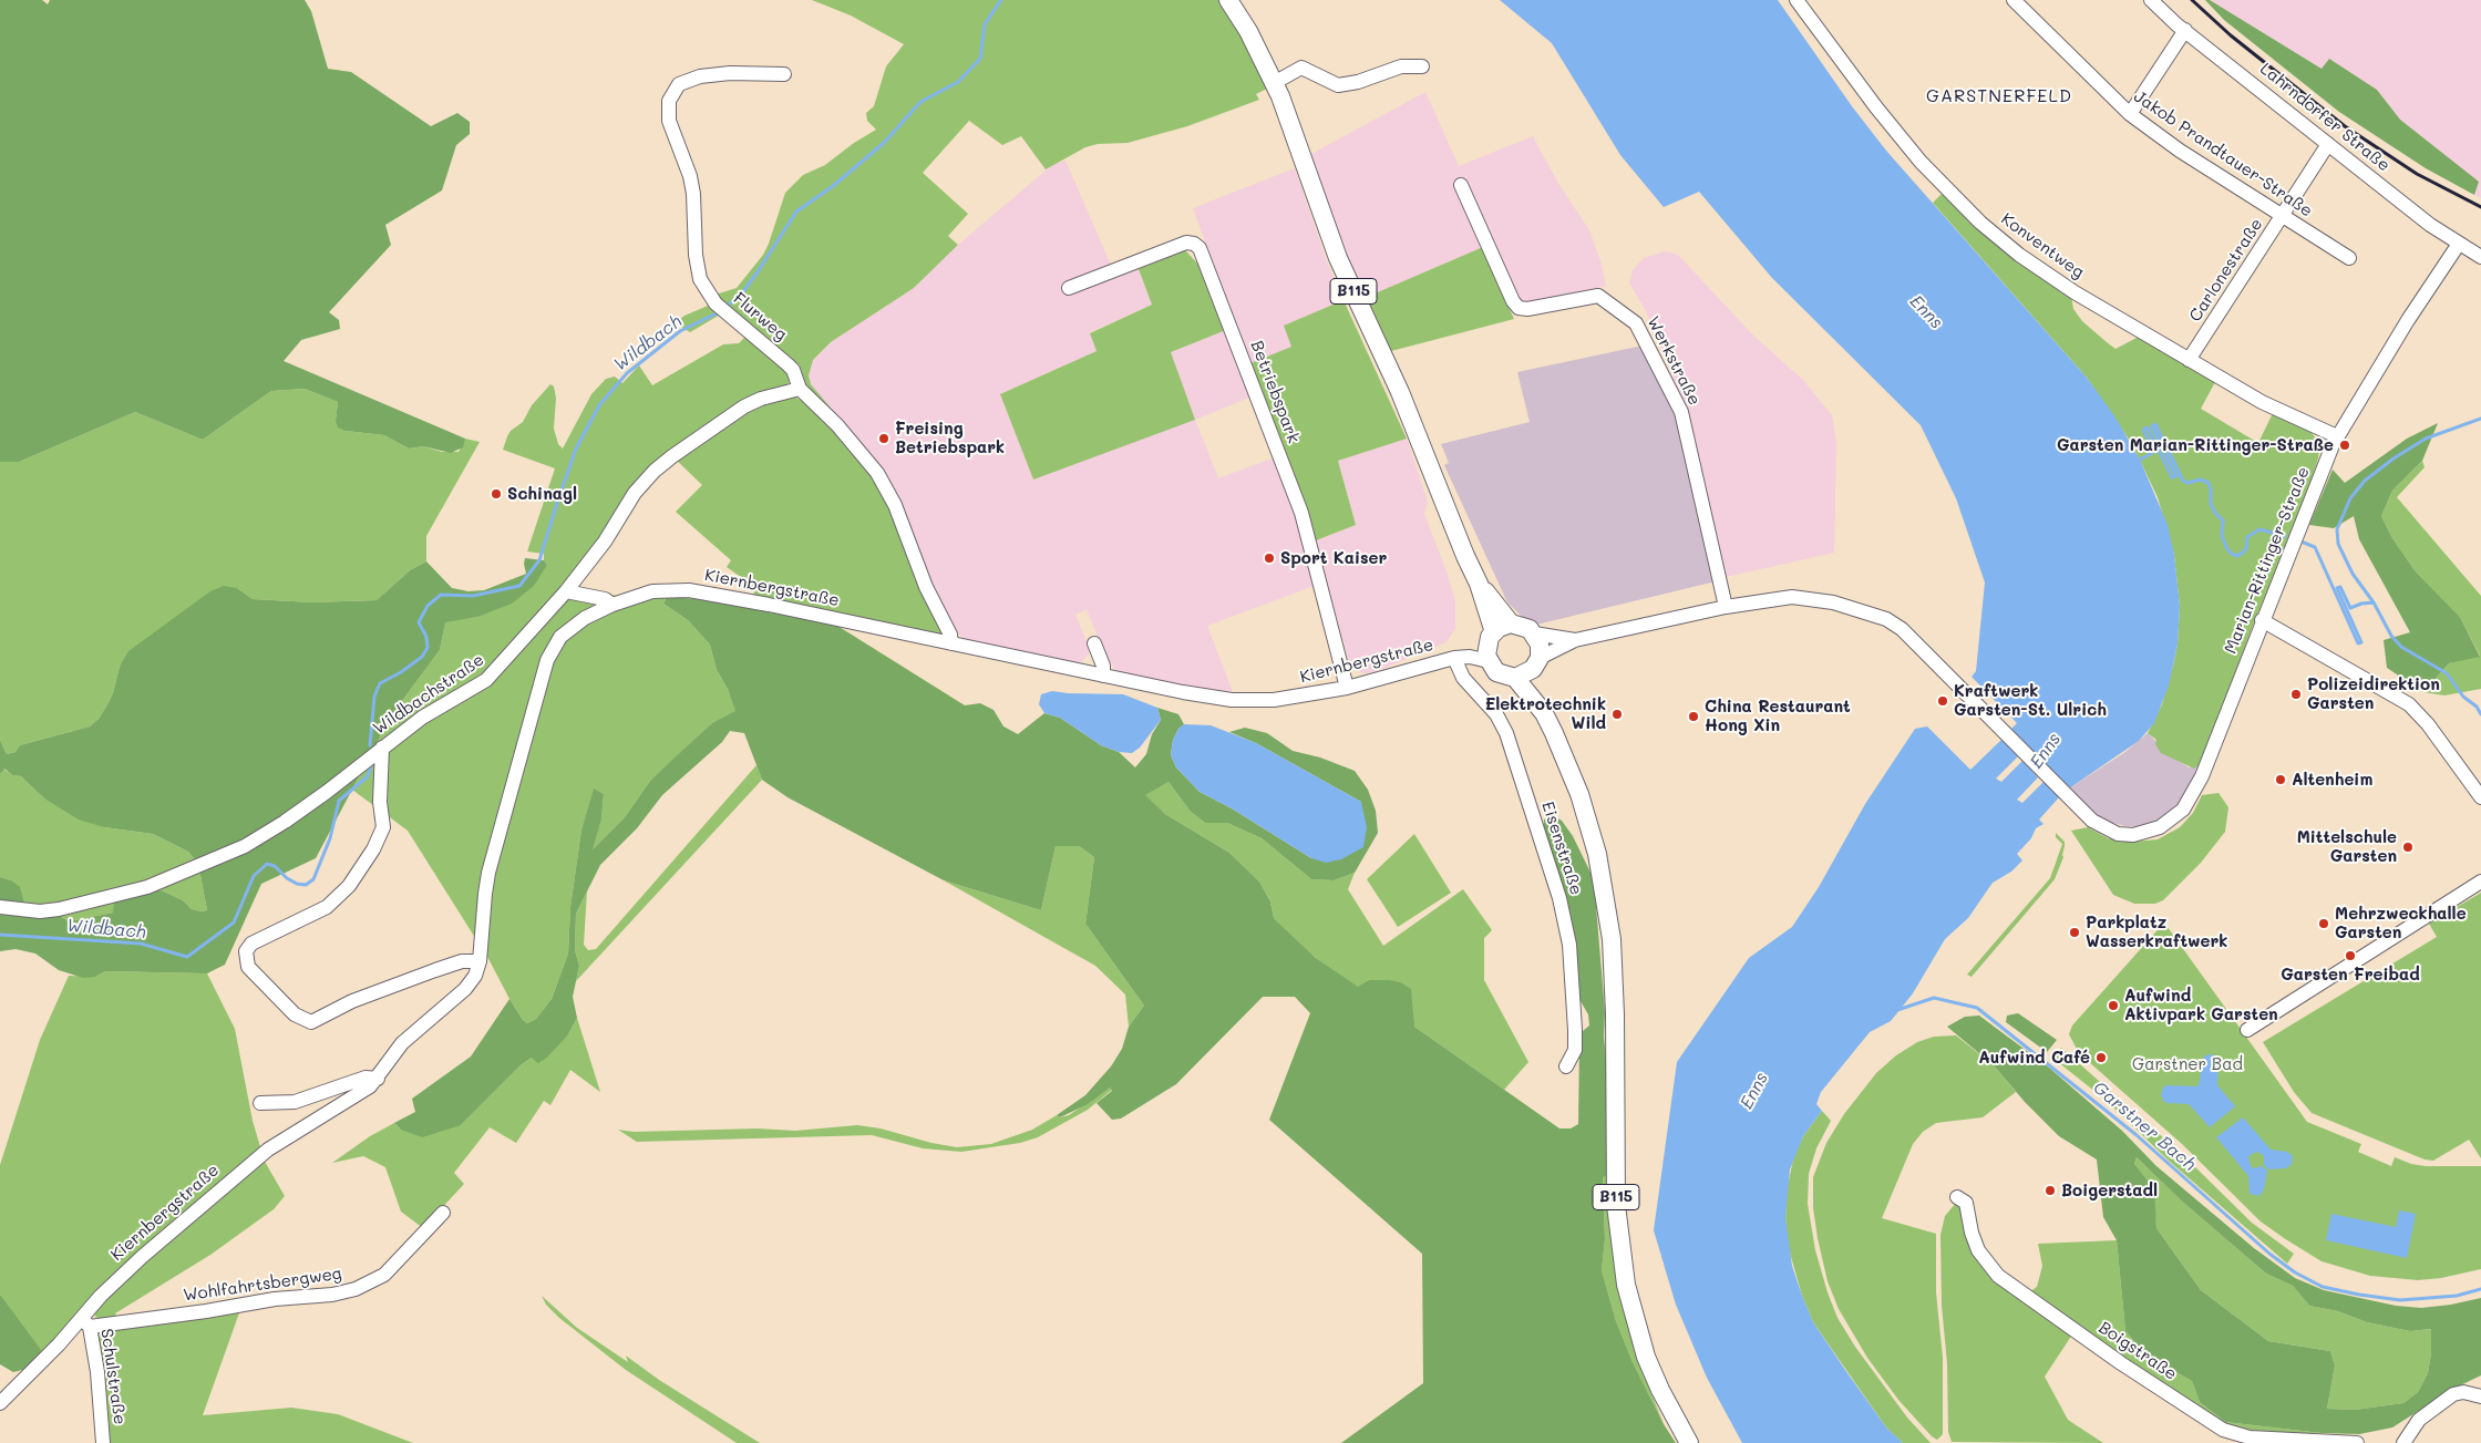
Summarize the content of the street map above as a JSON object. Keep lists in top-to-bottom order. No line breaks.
{"streets":{"main road":["B115"],"street":["Lahrndorfer Straße","Jakob Prandtauer-Straße","Konventweg","Carlonestraße","Flurweg","Werkstraße","Betriebspark","Marian-Rittinger-Straße","Kiernbergstraße","Wildbachstraße","Eisenstraße","Wohlfahrtsbergweg","Boigstraße","Schulstraße"]},"crossings":[["Lahrndorfer Straße","Carlonestraße"],["Lahrndorfer Straße","Marian-Rittinger-Straße"],["Jakob Prandtauer-Straße","Carlonestraße"],["Konventweg","Carlonestraße"],["Konventweg","Marian-Rittinger-Straße"],["B115","Kiernbergstraße"],["Flurweg","Kiernbergstraße"],["Flurweg","Wildbachstraße"],["Werkstraße","Marian-Rittinger-Straße"],["Betriebspark","Kiernbergstraße"],["Kiernbergstraße","Eisenstraße"],["Kiernbergstraße","Wohlfahrtsbergweg"],["Kiernbergstraße","Schulstraße"],["Wohlfahrtsbergweg","Schulstraße"]],"districts":["GARSTNERFELD"],"water":["Enns","Wildbach","Garstner Bach"],"parks":["Garstner Bad"],"places":["Freising Betriebspark","Garsten Marian-Rittinger-Straße","Schinagl","Sport Kaiser","Polizeidirektion Garsten","Kraftwerk Garsten-St. Ulrich","Elektrotechnik Wild","China Restaurant Hong Xin","Altenheim","Mittelschule Garsten","Mehrzweckhalle Garsten","Parkplatz Wasserkraftwerk","Garsten Freibad","Aufwind Aktivpark Garsten","Aufwind Café","Boigerstadl"]}
